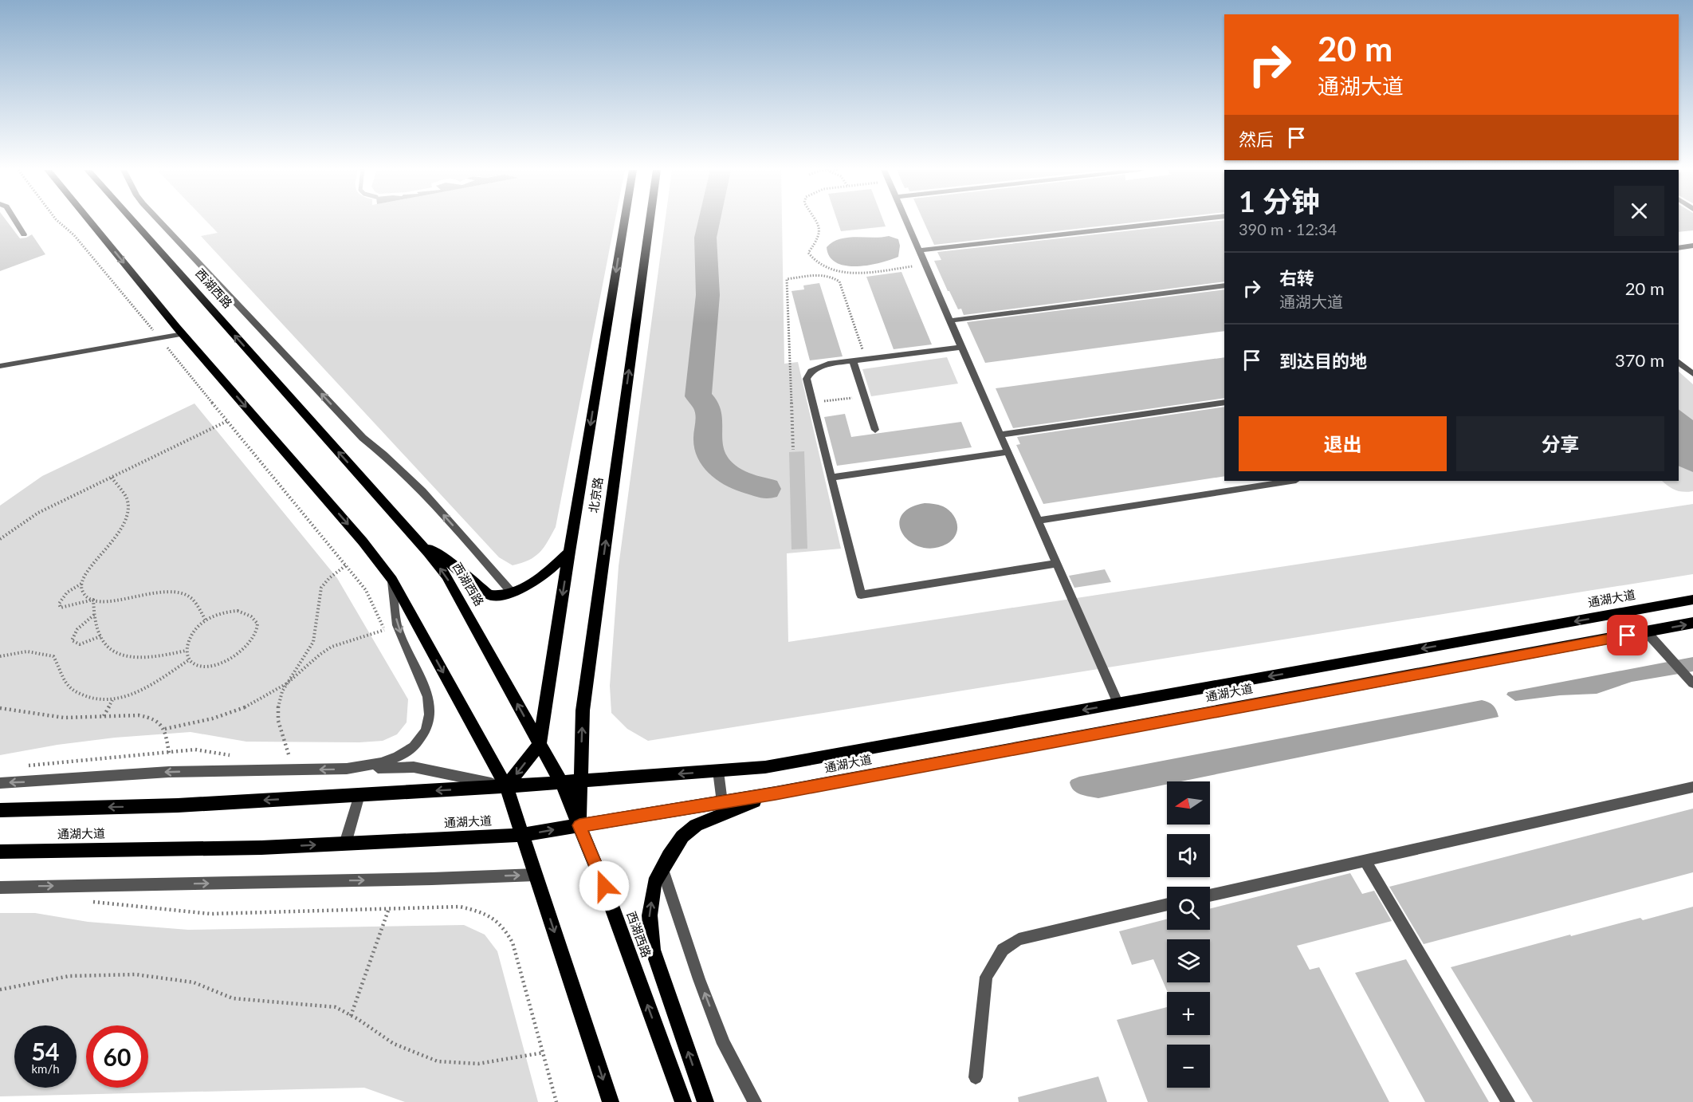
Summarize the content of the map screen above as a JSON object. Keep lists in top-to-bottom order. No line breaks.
{"streets":{"main road":["西湖西路","北京路","通湖大道"]},"crossings":[["西湖西路","北京路"],["西湖西路","通湖大道"],["北京路","通湖大道"]],"north":"left","page":{"turn":["20 m","通湖大道"],"then":"然后","heading":["1 分钟","390 m · 12:34"],"list":[{"name":"右转","note":"通湖大道","value":"20 m"},{"name":"到达目的地","value":"370 m"}],"buttons":["退出","分享"],"map_buttons":["+","−"],"speed":"54 km/h","limit":"60"}}
